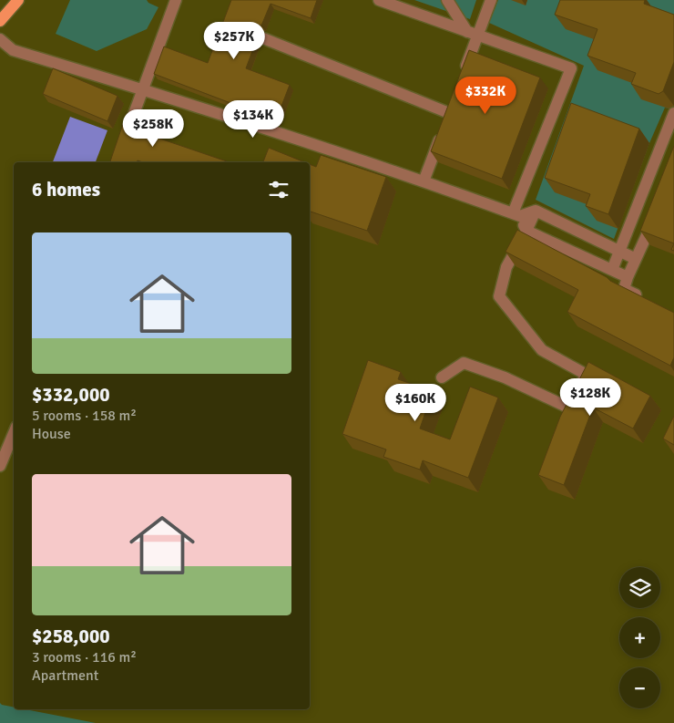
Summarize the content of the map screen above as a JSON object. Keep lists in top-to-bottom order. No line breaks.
{"page":{"price":["$257K","$332K","$134K","$258K","$128K","$160K"],"heading":"6 homes","list":[{"name":"$332,000","note":"5 rooms · 158 m² · House"},{"name":"$258,000","note":"3 rooms · 116 m² · Apartment"}],"map_buttons":["+","−"]}}
